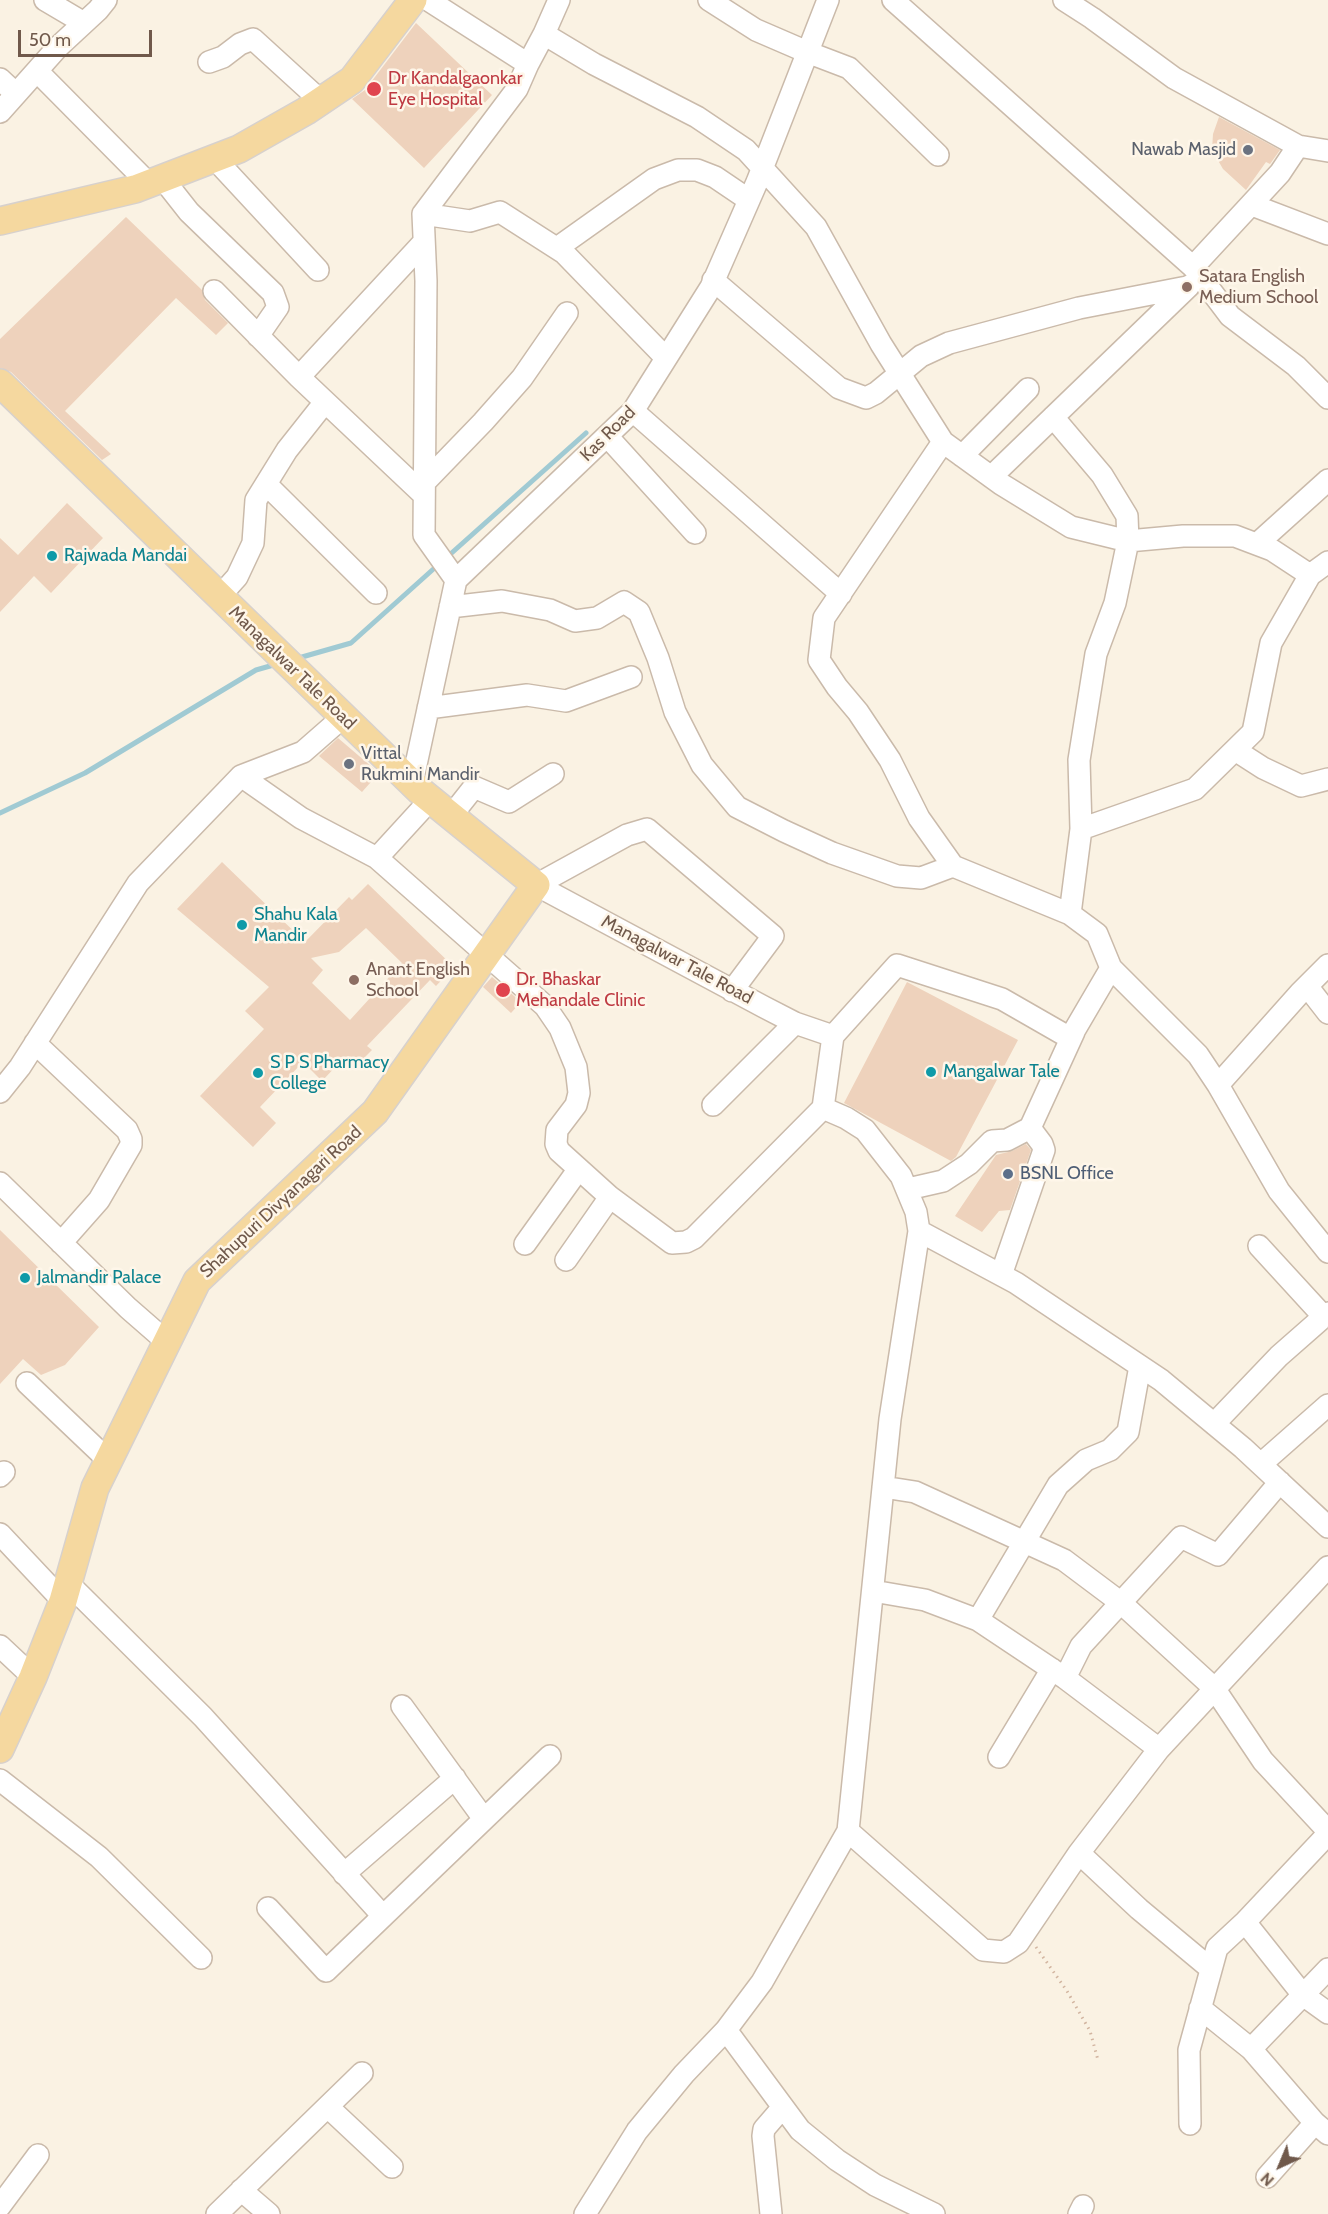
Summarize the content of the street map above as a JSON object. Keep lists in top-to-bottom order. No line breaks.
{"streets":{"main road":["Managalwar Tale Road","Shahupuri Divyanagari Road"],"street":["Kas Road"]},"crossings":[["Managalwar Tale Road","Shahupuri Divyanagari Road"]],"places":["Dr Kandalgaonkar Eye Hospital","Nawab Masjid","Satara English Medium School","Rajwada Mandai","Vittal Rukmini Mandir","Shahu Kala Mandir","Anant English School","Dr. Bhaskar Mehandale Clinic","Mangalwar Tale","S P S Pharmacy College","BSNL Office","Jalmandir Palace"],"scale_bar":"50 m","north":"bottom left"}
